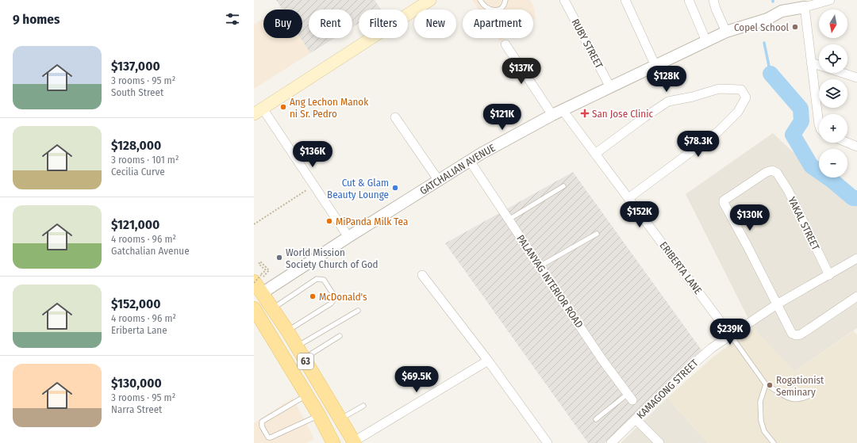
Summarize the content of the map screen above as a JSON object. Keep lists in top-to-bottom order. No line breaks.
{"streets":{"main road":["63"],"street":["RUBY STREET","GATCHALIAN AVENUE","YAKAL STREET","ERIBERTA LANE","PALANYAG INTERIOR ROAD","KAMAGONG STREET"]},"crossings":[["RUBY STREET","GATCHALIAN AVENUE"],["GATCHALIAN AVENUE","ERIBERTA LANE"],["GATCHALIAN AVENUE","PALANYAG INTERIOR ROAD"],["GATCHALIAN AVENUE","63"],["YAKAL STREET","KAMAGONG STREET"],["ERIBERTA LANE","KAMAGONG STREET"]],"places":{"other":["Copel School","Ang Lechon Manok ni Sr. Pedro","Cut & Glam Beauty Lounge","MiPanda Milk Tea","World Mission Society Church of God","McDonald's","Rogationist Seminary"],"health":["San Jose Clinic"]},"north":"bottom","page":{"heading":"9 homes","map_buttons":["+","−"],"chip":["Buy","Rent","Filters","New","Apartment"],"list":[{"name":"$137,000","note":"3 rooms · 95 m² · South Street"},{"name":"$128,000","note":"3 rooms · 101 m² · Cecilia Curve"},{"name":"$121,000","note":"4 rooms · 96 m² · Gatchalian Avenue"},{"name":"$152,000","note":"4 rooms · 96 m² · Eriberta Lane"},{"name":"$130,000","note":"3 rooms · 95 m² · Narra Street"}],"price":["$137K","$128K","$121K","$78.3K","$136K","$152K","$130K","$239K","$69.5K"]}}
